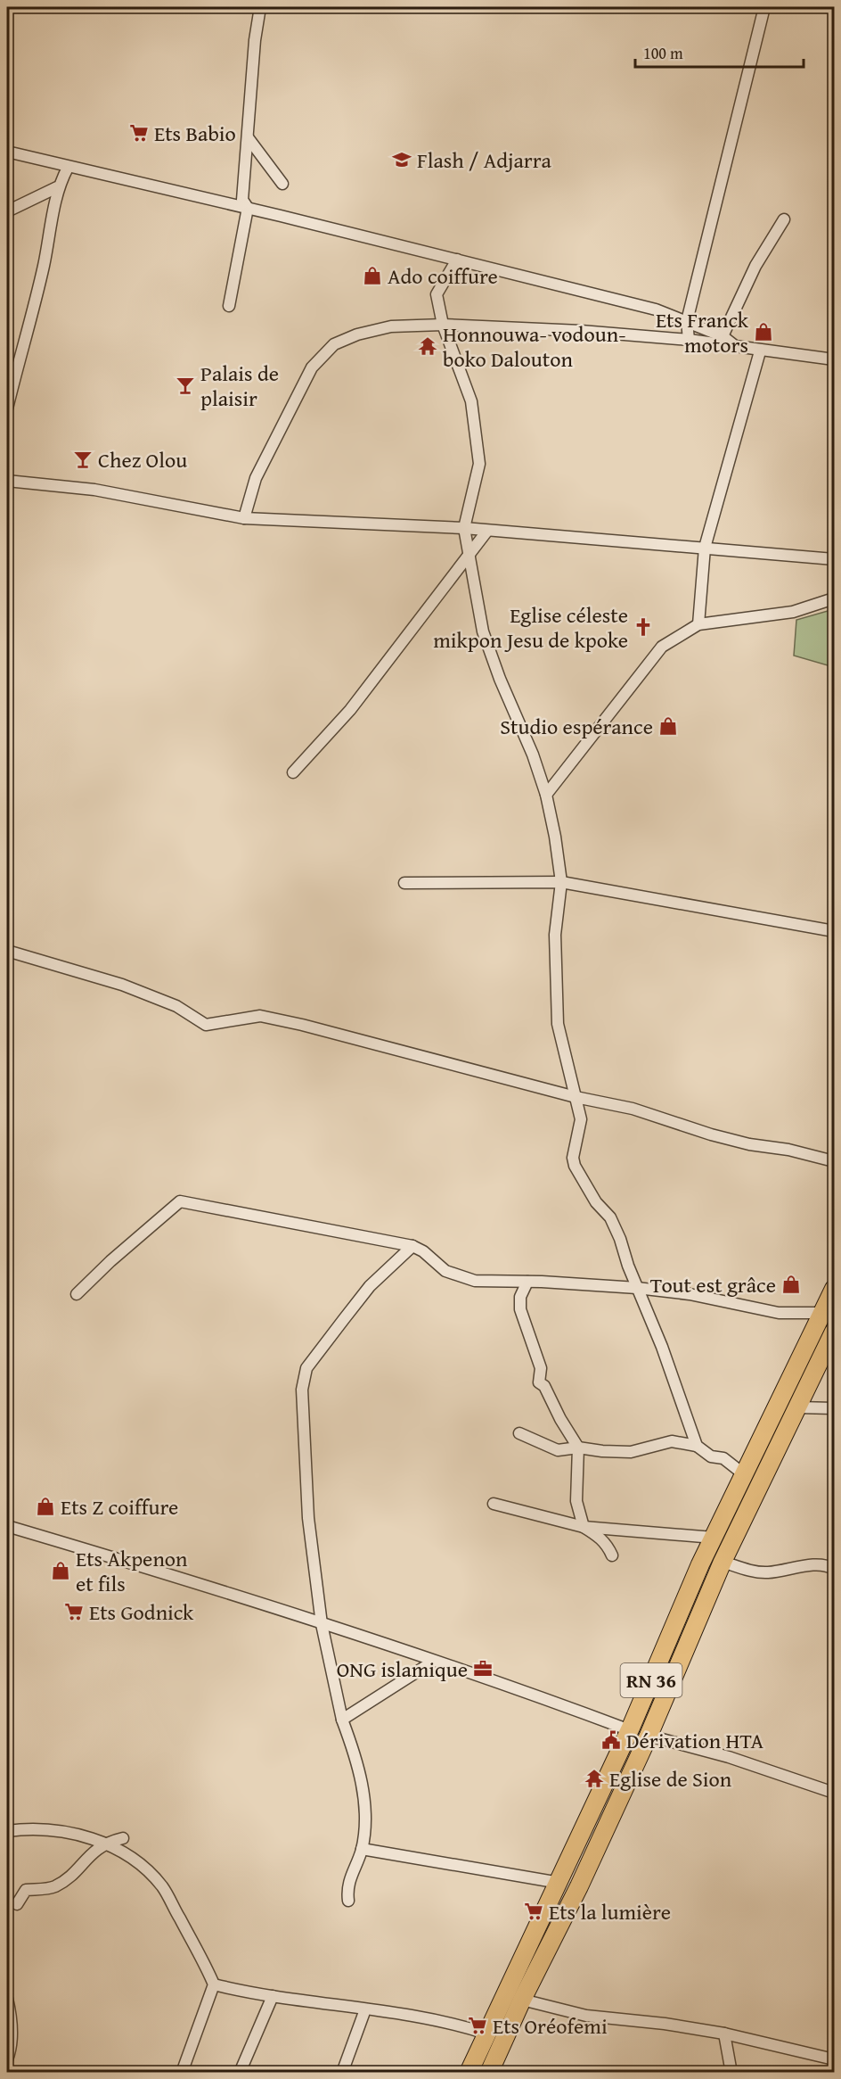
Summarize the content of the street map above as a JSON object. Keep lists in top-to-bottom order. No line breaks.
{"streets":{"main road":["RN 36"]},"places":{"supermarket":["Ets Babio","Ets Godnick","Ets la lumière","Ets Oréofemi"],"school or university":["Flash / Adjarra"],"shop":["Ado coiffure","Ets Franck motors","Studio espérance","Tout est grâce","Ets Z coiffure","Ets Akpenon et fils"],"temple":["Honnouwa- vodoun- boko Dalouton","Eglise de Sion"],"bar":["Palais de plaisir","Chez Olou"],"church":["Eglise céleste mikpon Jesu de kpoke"],"office":["ONG islamique"],"public building":["Dérivation HTA"]},"scale_bar":"100 m"}
